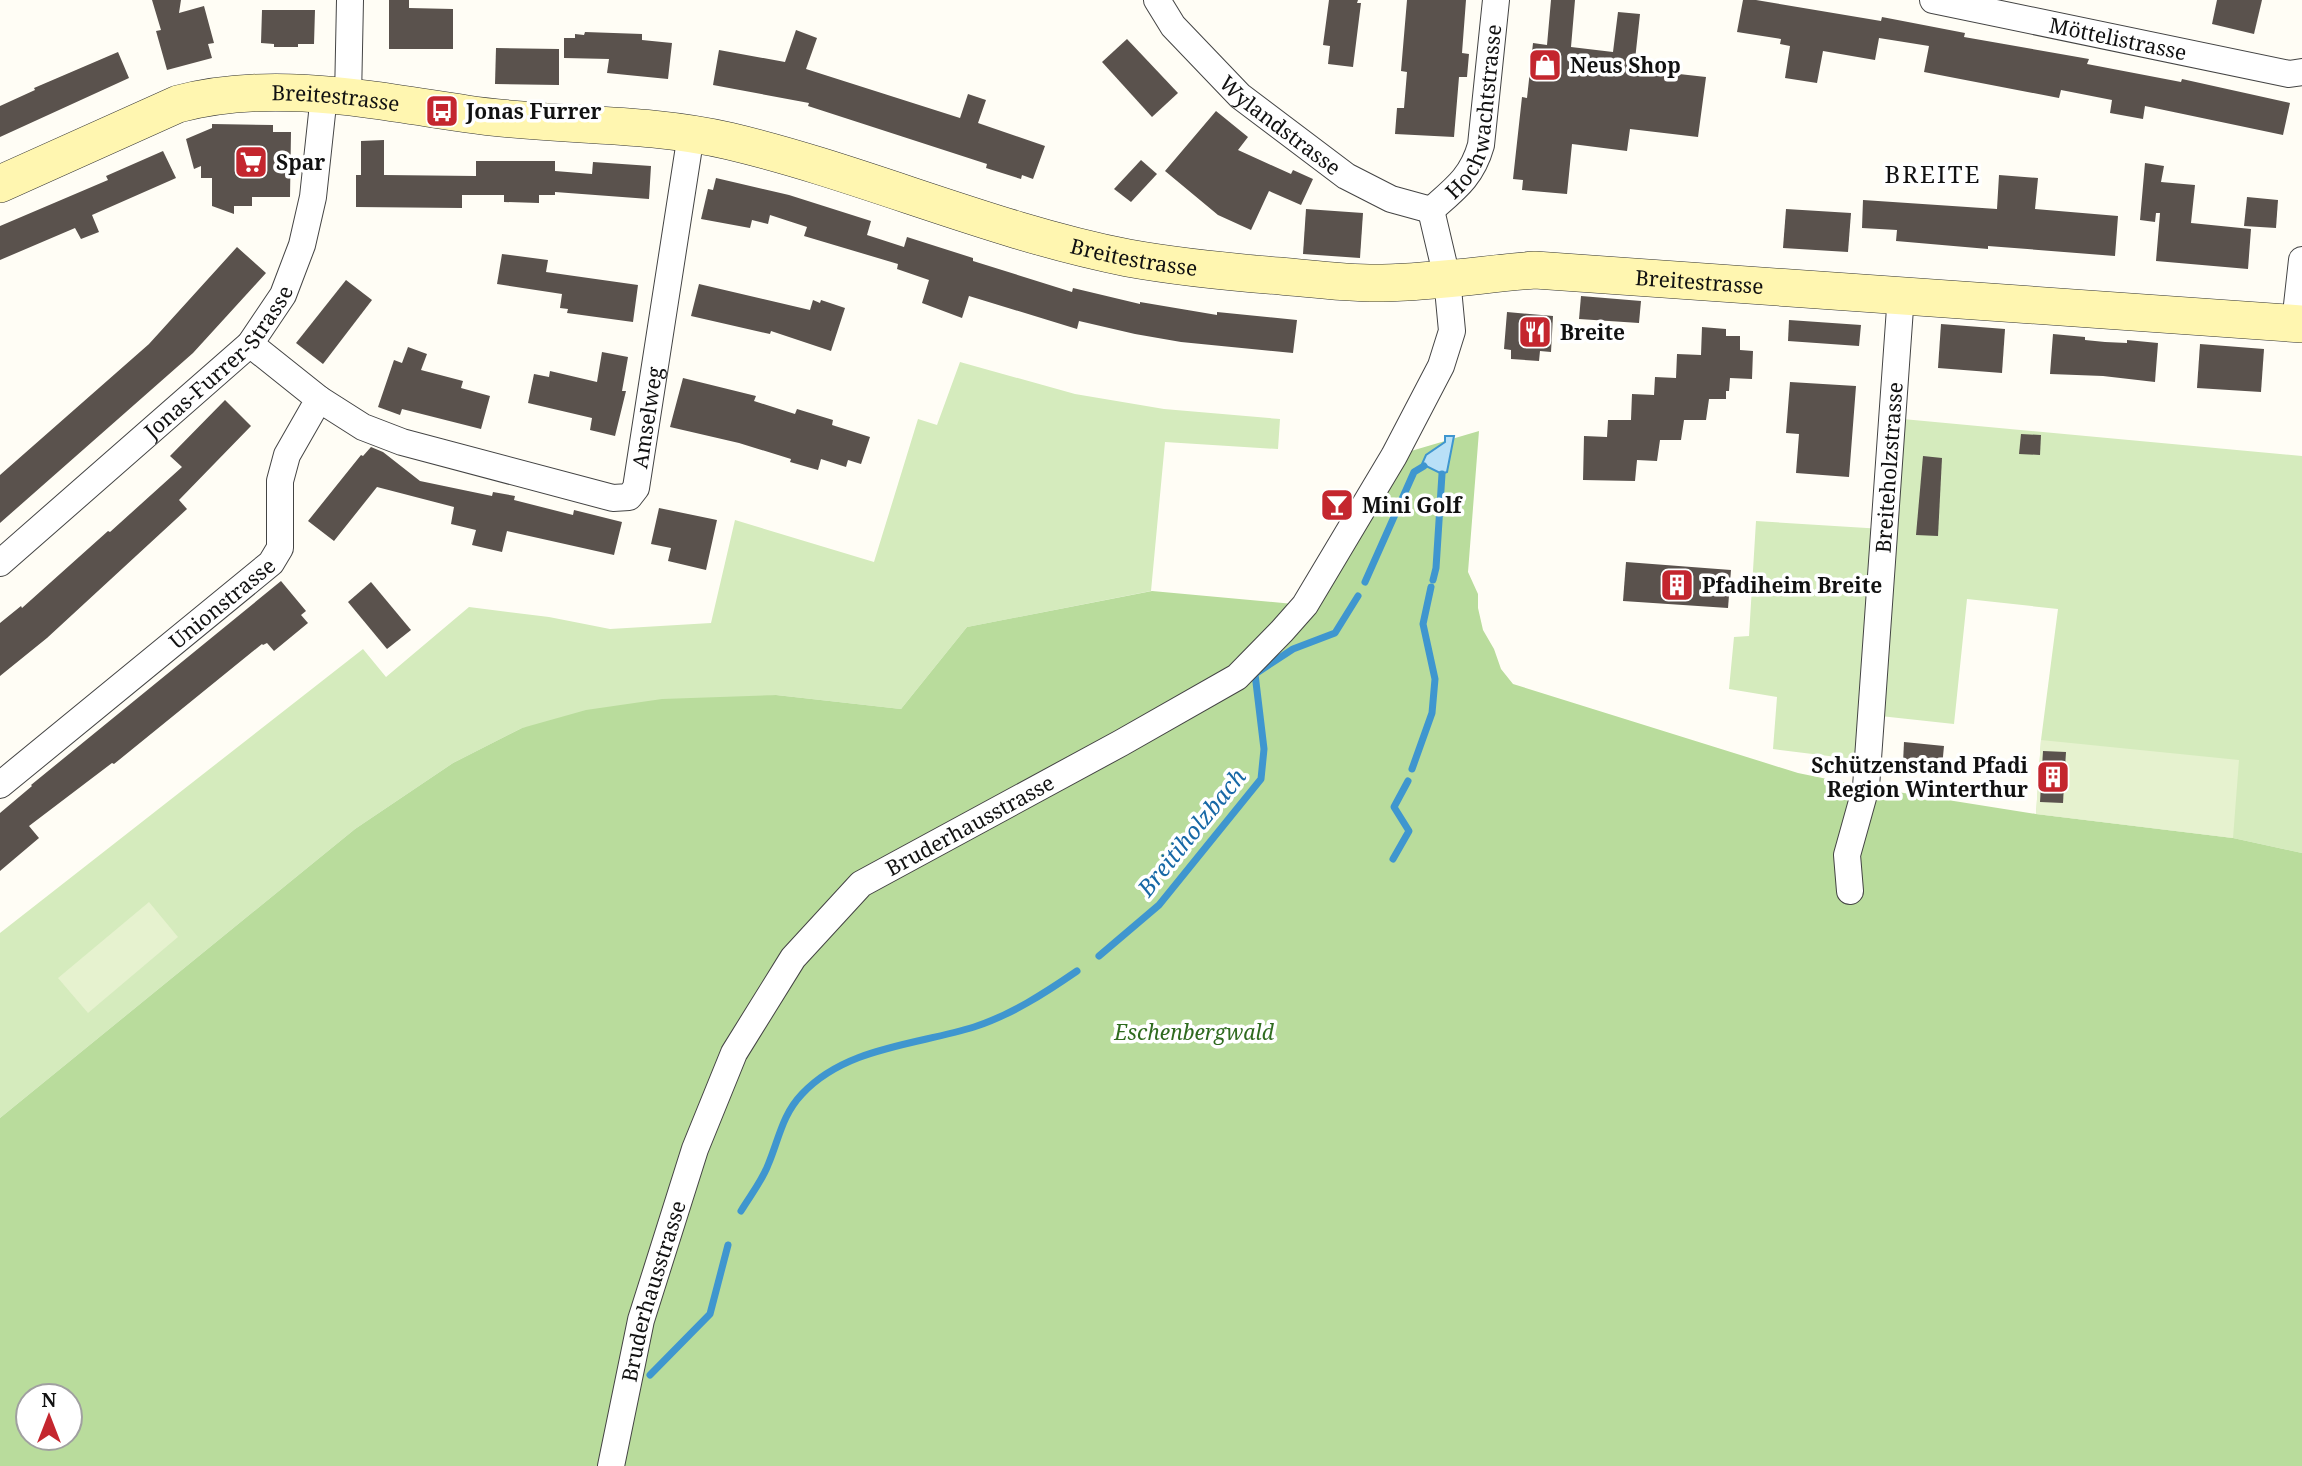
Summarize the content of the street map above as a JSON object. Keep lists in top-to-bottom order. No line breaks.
{"streets":{"main road":["Breitestrasse"],"street":["Möttelistrasse","Hochwachtstrasse","Wylandstrasse","Jonas-Furrer-Strasse","Amselweg","Breiteholzstrasse","Unionstrasse","Bruderhausstrasse"]},"crossings":[["Breitestrasse","Jonas-Furrer-Strasse"],["Breitestrasse","Amselweg"],["Breitestrasse","Breiteholzstrasse"],["Breitestrasse","Bruderhausstrasse"],["Hochwachtstrasse","Wylandstrasse"],["Hochwachtstrasse","Bruderhausstrasse"],["Wylandstrasse","Bruderhausstrasse"],["Amselweg","Unionstrasse"]],"districts":["BREITE"],"water":["Breitiholzbach"],"parks":["Eschenbergwald"],"places":{"shop":["Neus Shop"],"bus stop":["Jonas Furrer"],"supermarket":["Spar"],"restaurant":["Breite"],"bar":["Mini Golf"],"building":["Pfadiheim Breite","Schützenstand Pfadi Region Winterthur"]},"north":"top"}
